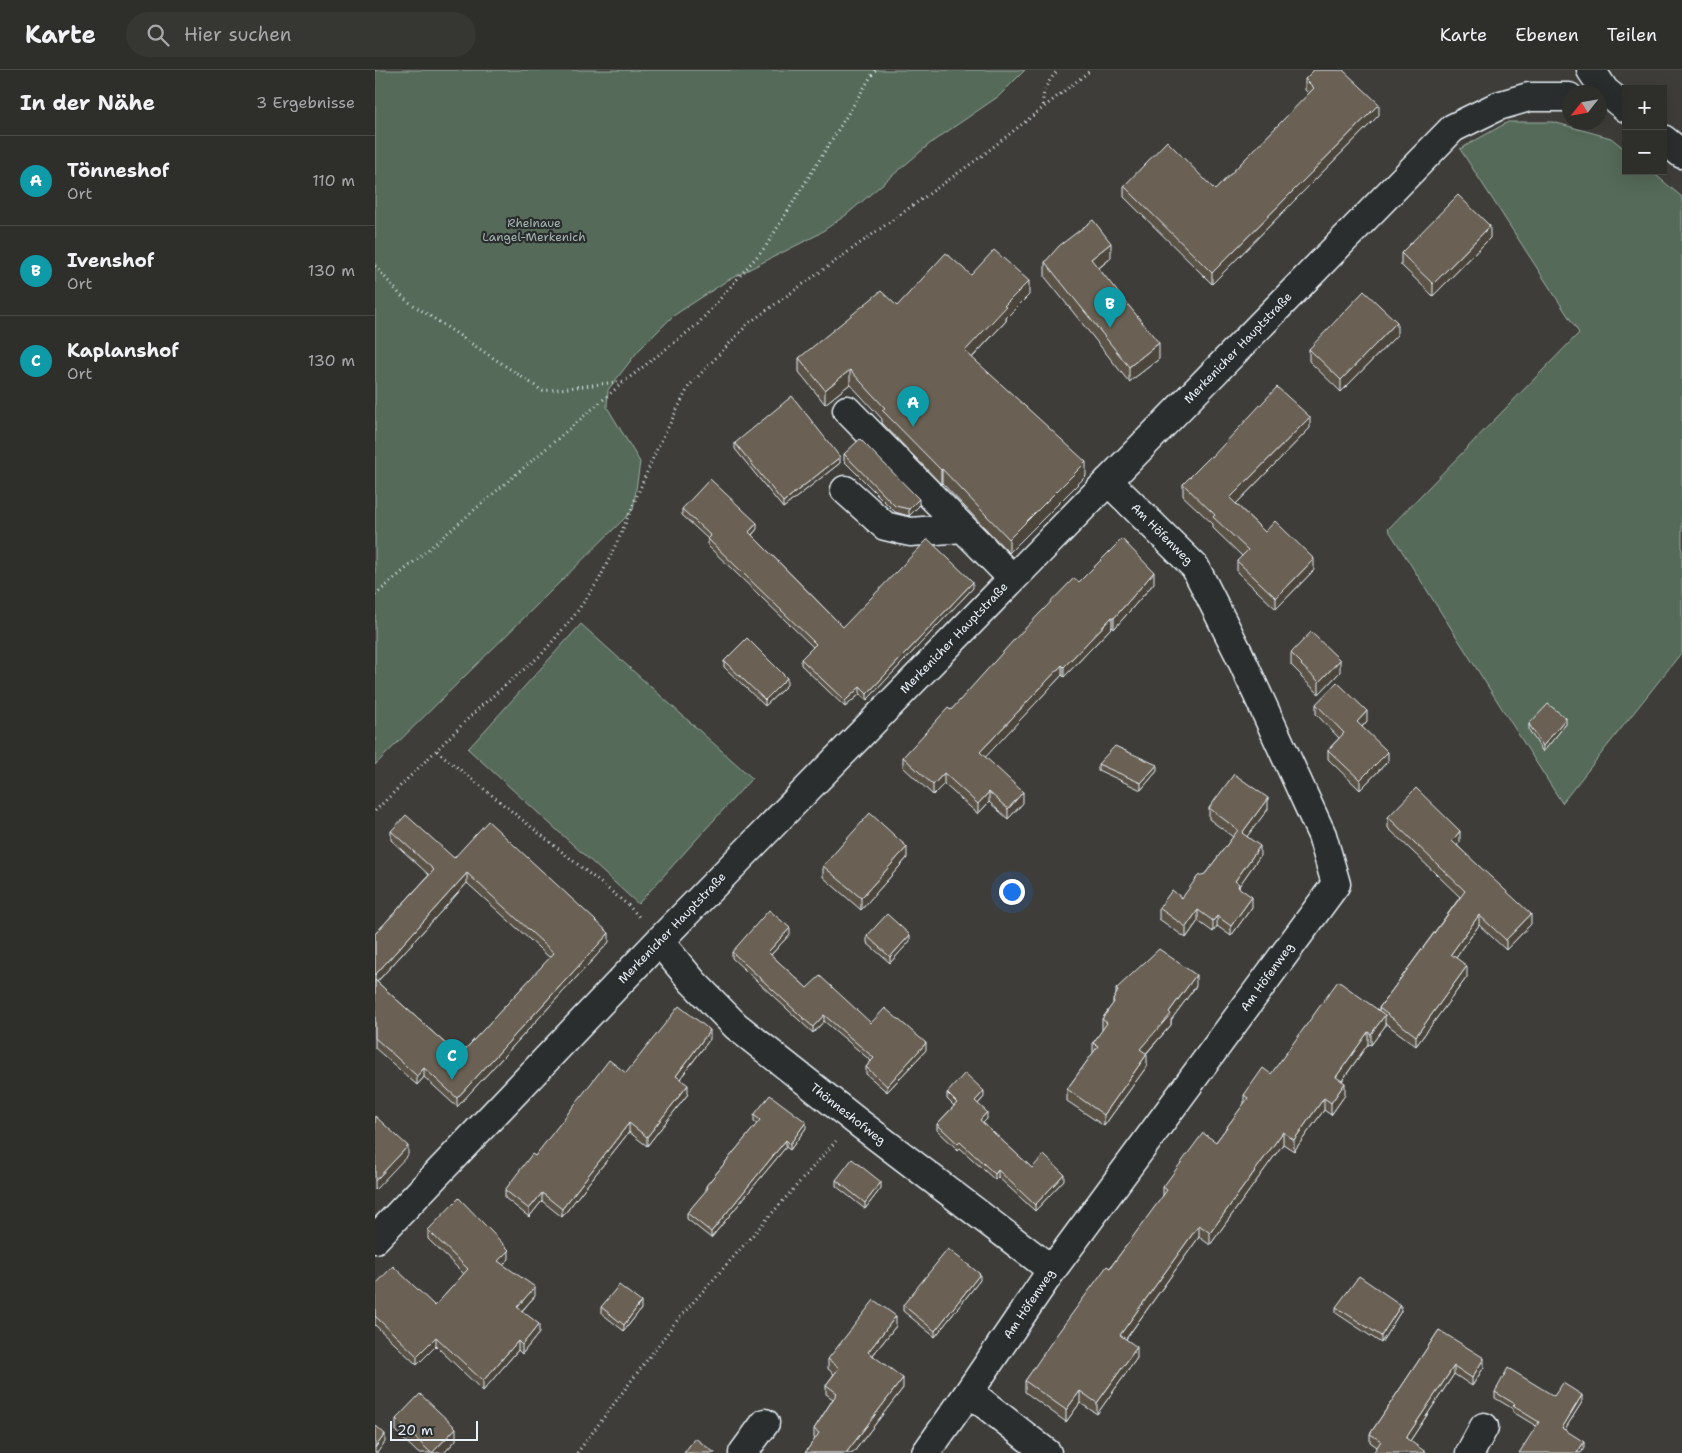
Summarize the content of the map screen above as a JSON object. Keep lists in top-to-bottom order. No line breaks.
{"streets":{"street":["Merkenicher Hauptstraße","Am Höfenweg","Thönneshofweg"]},"crossings":[["Merkenicher Hauptstraße","Am Höfenweg"],["Merkenicher Hauptstraße","Thönneshofweg"],["Am Höfenweg","Thönneshofweg"]],"parks":["Rheinaue Langel-Merkenich"],"scale_bar":"20 m","north":"bottom left","page":{"header":"Karte","search":"Hier suchen","nav":["Karte","Ebenen","Teilen"],"heading":["In der Nähe","3 Ergebnisse"],"map_buttons":["+","−"],"list":[{"mark":"A","name":"Tönneshof","note":"Ort","value":"110 m"},{"mark":"B","name":"Ivenshof","note":"Ort","value":"130 m"},{"mark":"C","name":"Kaplanshof","note":"Ort","value":"130 m"}],"pins":["B","A","C"],"scale":"20 m"}}
